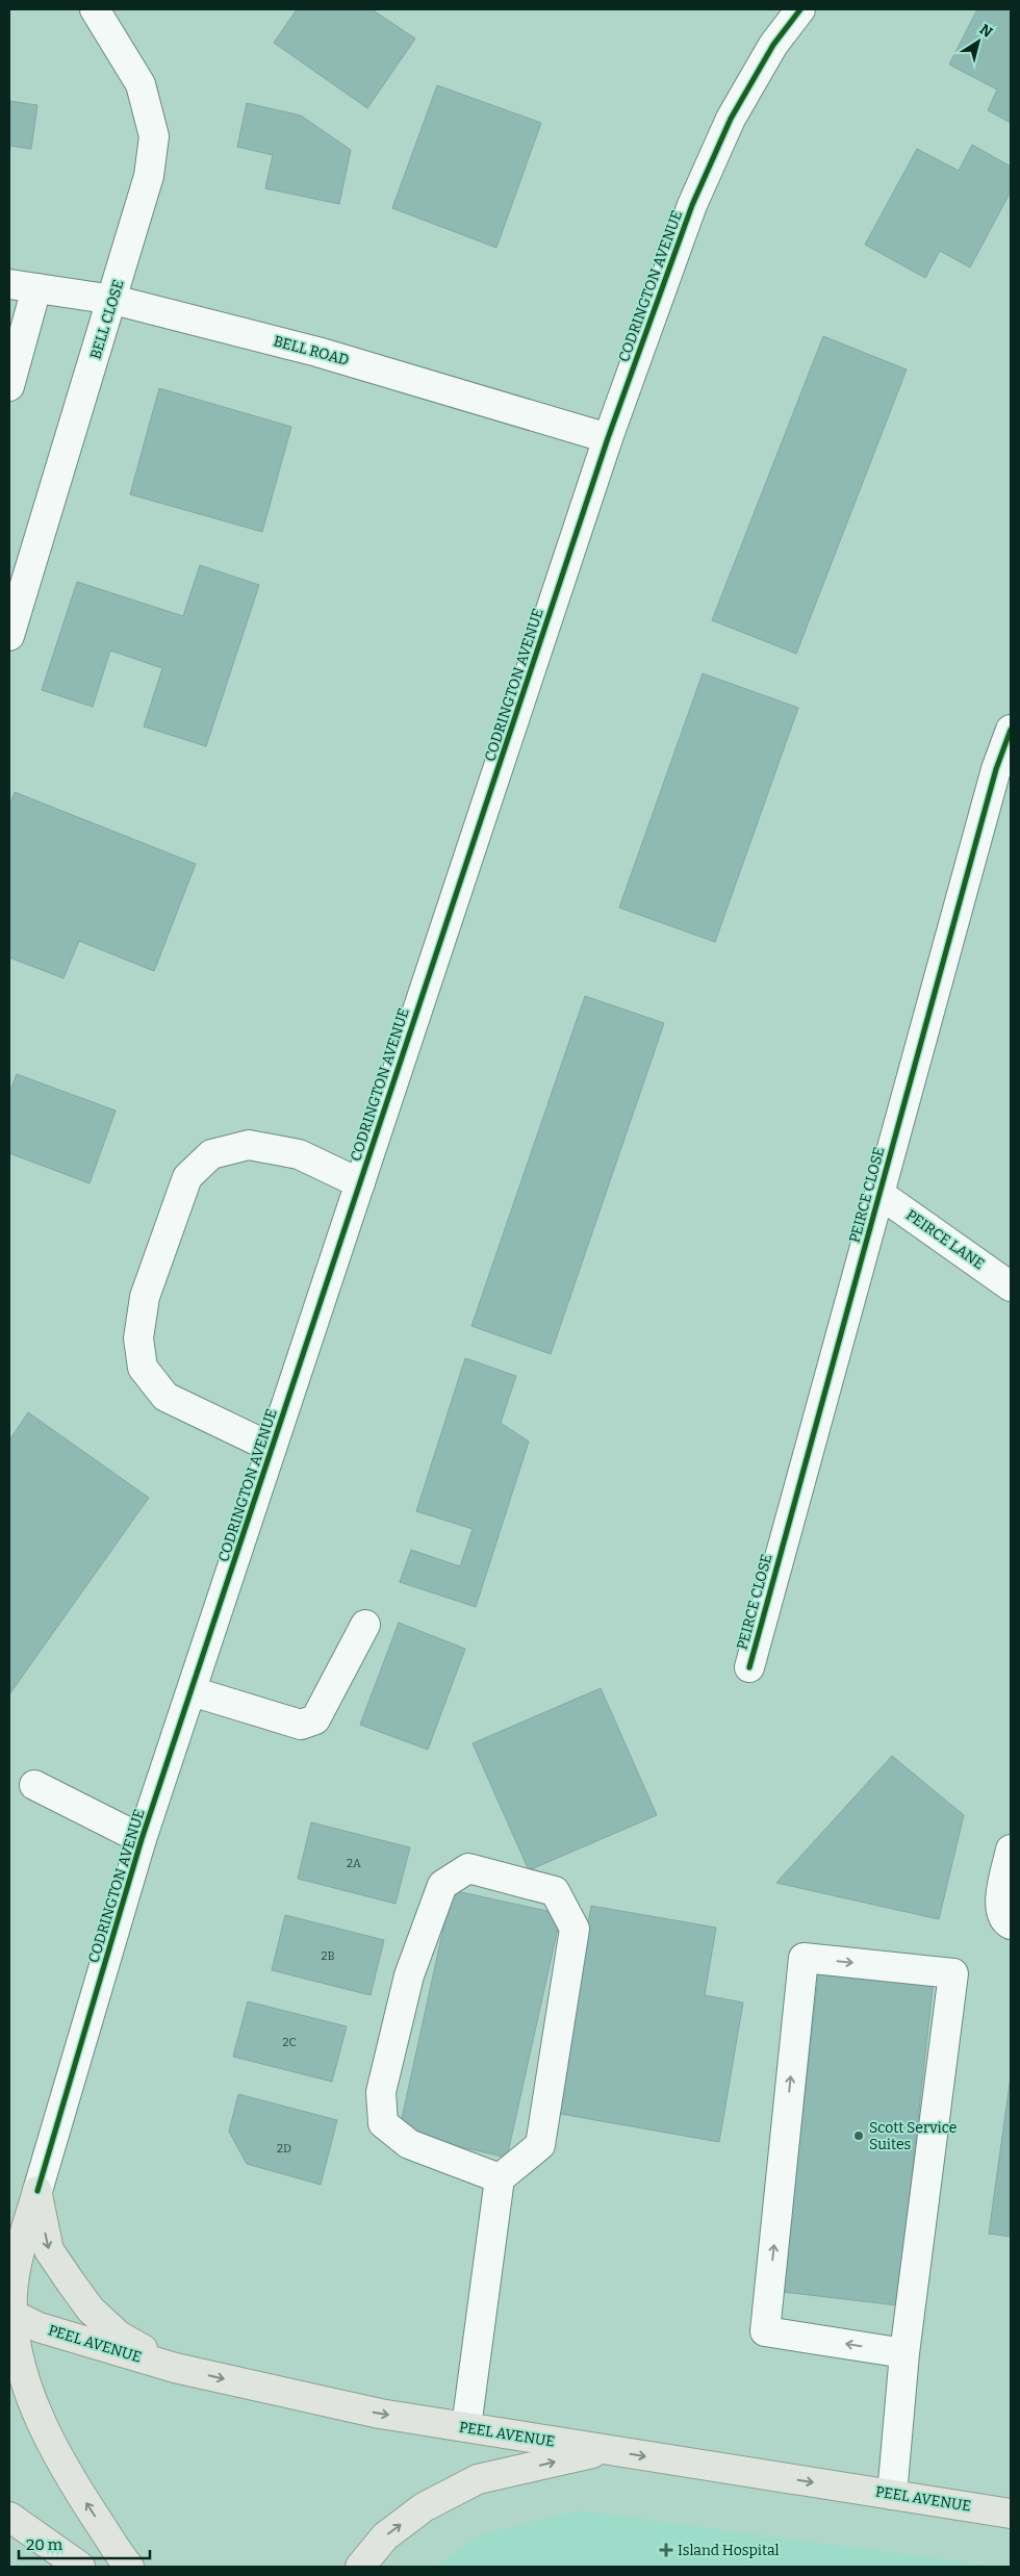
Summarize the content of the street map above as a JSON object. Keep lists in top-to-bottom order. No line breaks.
{"streets":{"main road":["CODRINGTON AVENUE","PEEL AVENUE"],"street":["BELL CLOSE","BELL ROAD","PEIRCE CLOSE","PEIRCE LANE"]},"crossings":[["CODRINGTON AVENUE","BELL ROAD"],["CODRINGTON AVENUE","PEEL AVENUE"],["BELL CLOSE","BELL ROAD"],["PEIRCE CLOSE","PEIRCE LANE"]],"one_way":["PEEL AVENUE"],"places":{"other":["Scott Service Suites"],"health":["Island Hospital"]},"house_numbers":["2A","2B","2C","2D"],"scale_bar":"20 m","north":"top right"}
